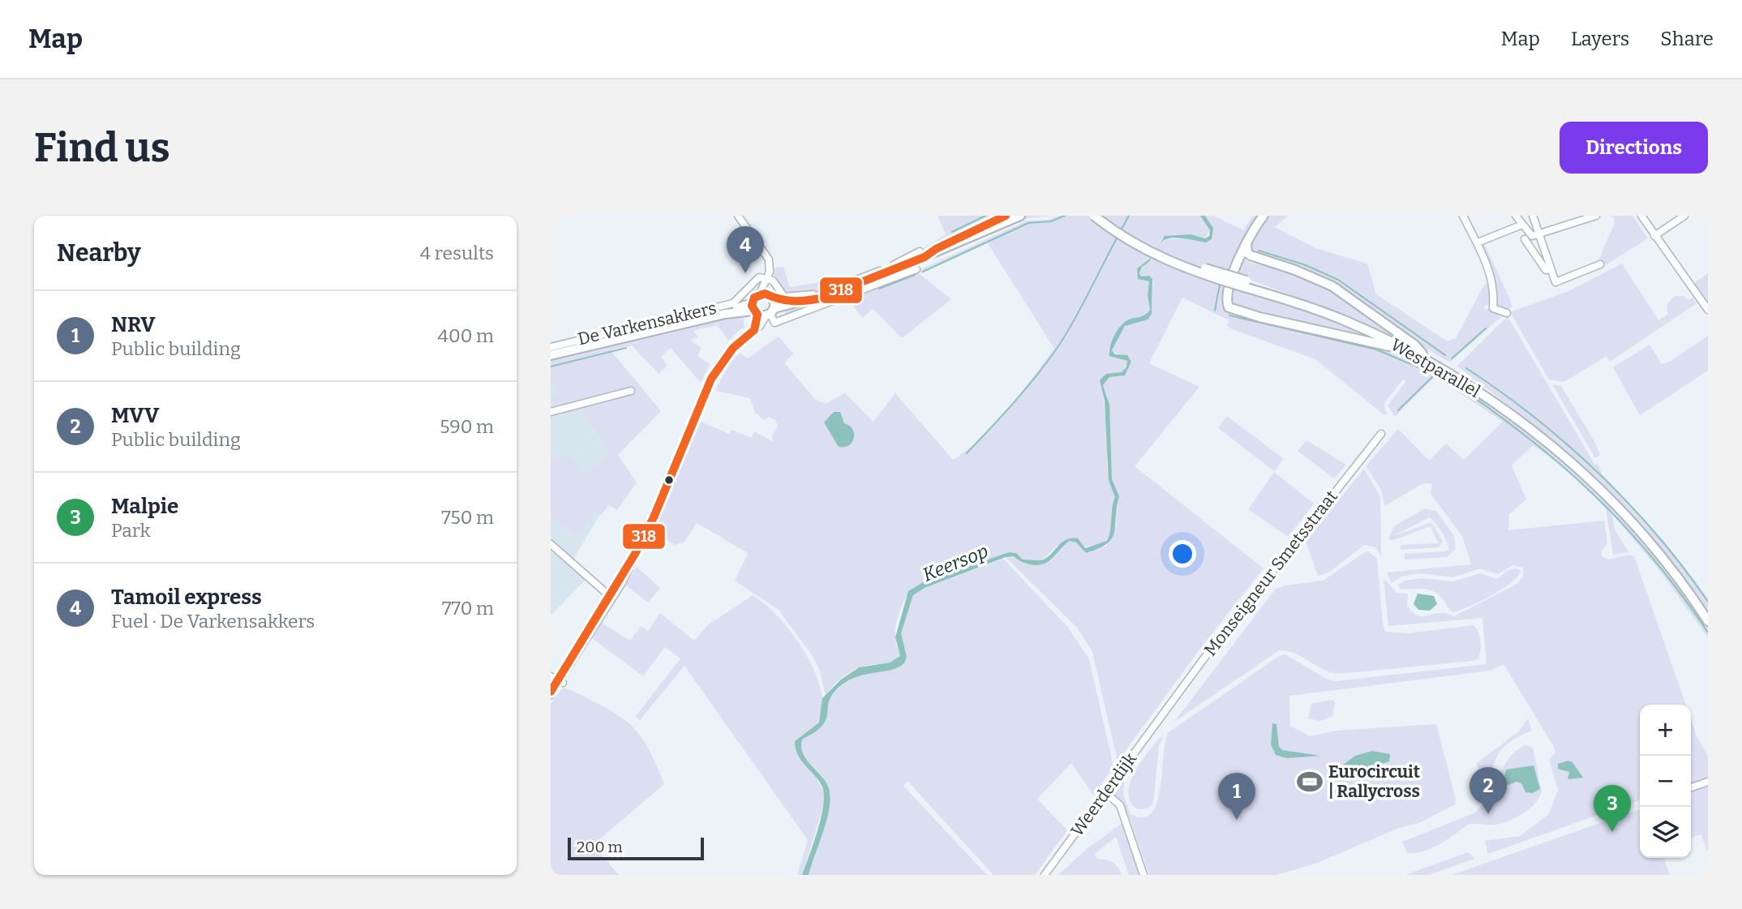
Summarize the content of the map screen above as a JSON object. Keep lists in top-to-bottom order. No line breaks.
{"streets":{"main road":["Westparallel"],"street":["De Varkensakkers","Monseigneur Smetsstraat","Weerderdijk"]},"crossings":[["Monseigneur Smetsstraat","Weerderdijk"]],"water":["Keersop"],"places":{"sports":["Eurocircuit | Rallycross"]},"lines":["transit line 318"],"scale_bar":"200 m","page":{"header":"Map","nav":["Map","Layers","Share"],"buttons":"Directions","title":"Find us","heading":["Nearby","4 results"],"pins":["4","2","1","3"],"list":[{"mark":"1","name":"NRV","note":"Public building","value":"400 m"},{"mark":"2","name":"MVV","note":"Public building","value":"590 m"},{"mark":"3","name":"Malpie","note":"Park","value":"750 m"},{"mark":"4","name":"Tamoil express","note":"Fuel · De Varkensakkers","value":"770 m"}],"map_buttons":["+","−"],"scale":"200 m"}}
